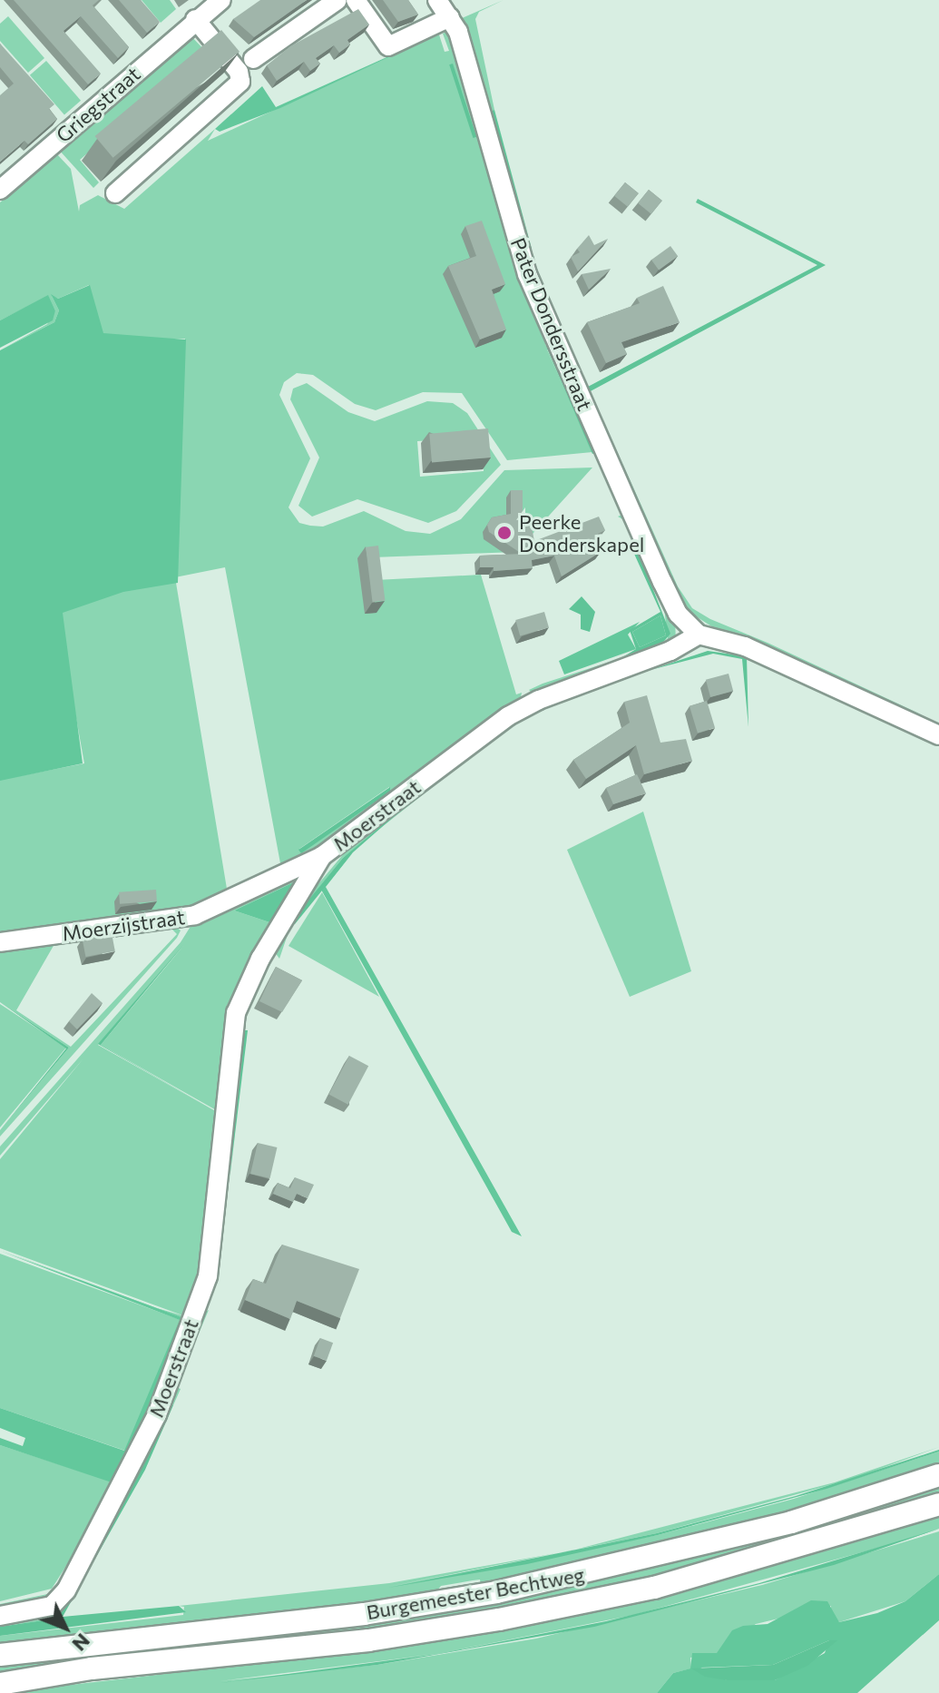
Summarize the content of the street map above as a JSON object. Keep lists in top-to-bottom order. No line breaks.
{"streets":{"main road":["Burgemeester Bechtweg"],"street":["Griegstraat","Pater Dondersstraat","Moerstraat","Moerzijstraat"]},"crossings":[["Pater Dondersstraat","Moerstraat"],["Moerstraat","Moerzijstraat"]],"places":["Peerke Donderskapel"],"north":"bottom right"}
